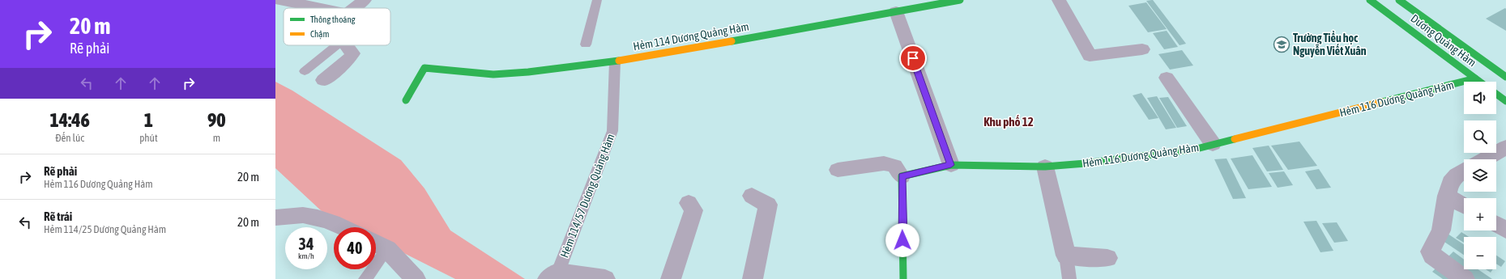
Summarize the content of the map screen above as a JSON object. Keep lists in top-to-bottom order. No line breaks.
{"streets":{"street":["Hẻm 114 Dương Quảng Hàm","Dương Quảng Hàm","Hẻm 116 Dương Quảng Hàm"],"lane":["Hẻm 114/57 Dương Quảng Hàm"]},"crossings":[["Hẻm 114 Dương Quảng Hàm","Hẻm 114/57 Dương Quảng Hàm"],["Dương Quảng Hàm","Hẻm 116 Dương Quảng Hàm"]],"districts":["Khu phố 12"],"places":{"school or university":["Trường Tiểu học Nguyễn Viết Xuân"]},"legend":["Thông thoáng","Chậm"],"page":{"turn":["20 m","Rẽ phải"],"map_buttons":["+","−"],"eta":["14:46","Đến lúc","1","phút","90","m"],"list":[{"name":"Rẽ phải","note":"Hẻm 116 Dương Quảng Hàm","value":"20 m"},{"name":"Rẽ trái","note":"Hẻm 114/25 Dương Quảng Hàm","value":"20 m"}],"speed":"34 km/h","limit":"40"}}
